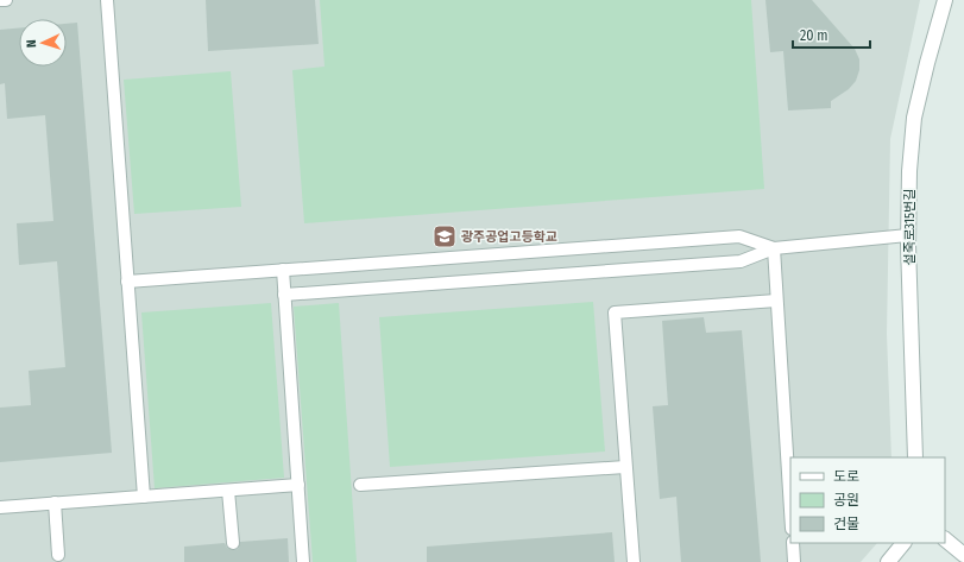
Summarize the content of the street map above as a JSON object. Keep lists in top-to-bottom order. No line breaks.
{"streets":{"street":["설죽로315번길"]},"places":{"school or university":["광주공업고등학교"]},"legend":["도로","공원","건물"],"scale_bar":"20 m","north":"left"}
